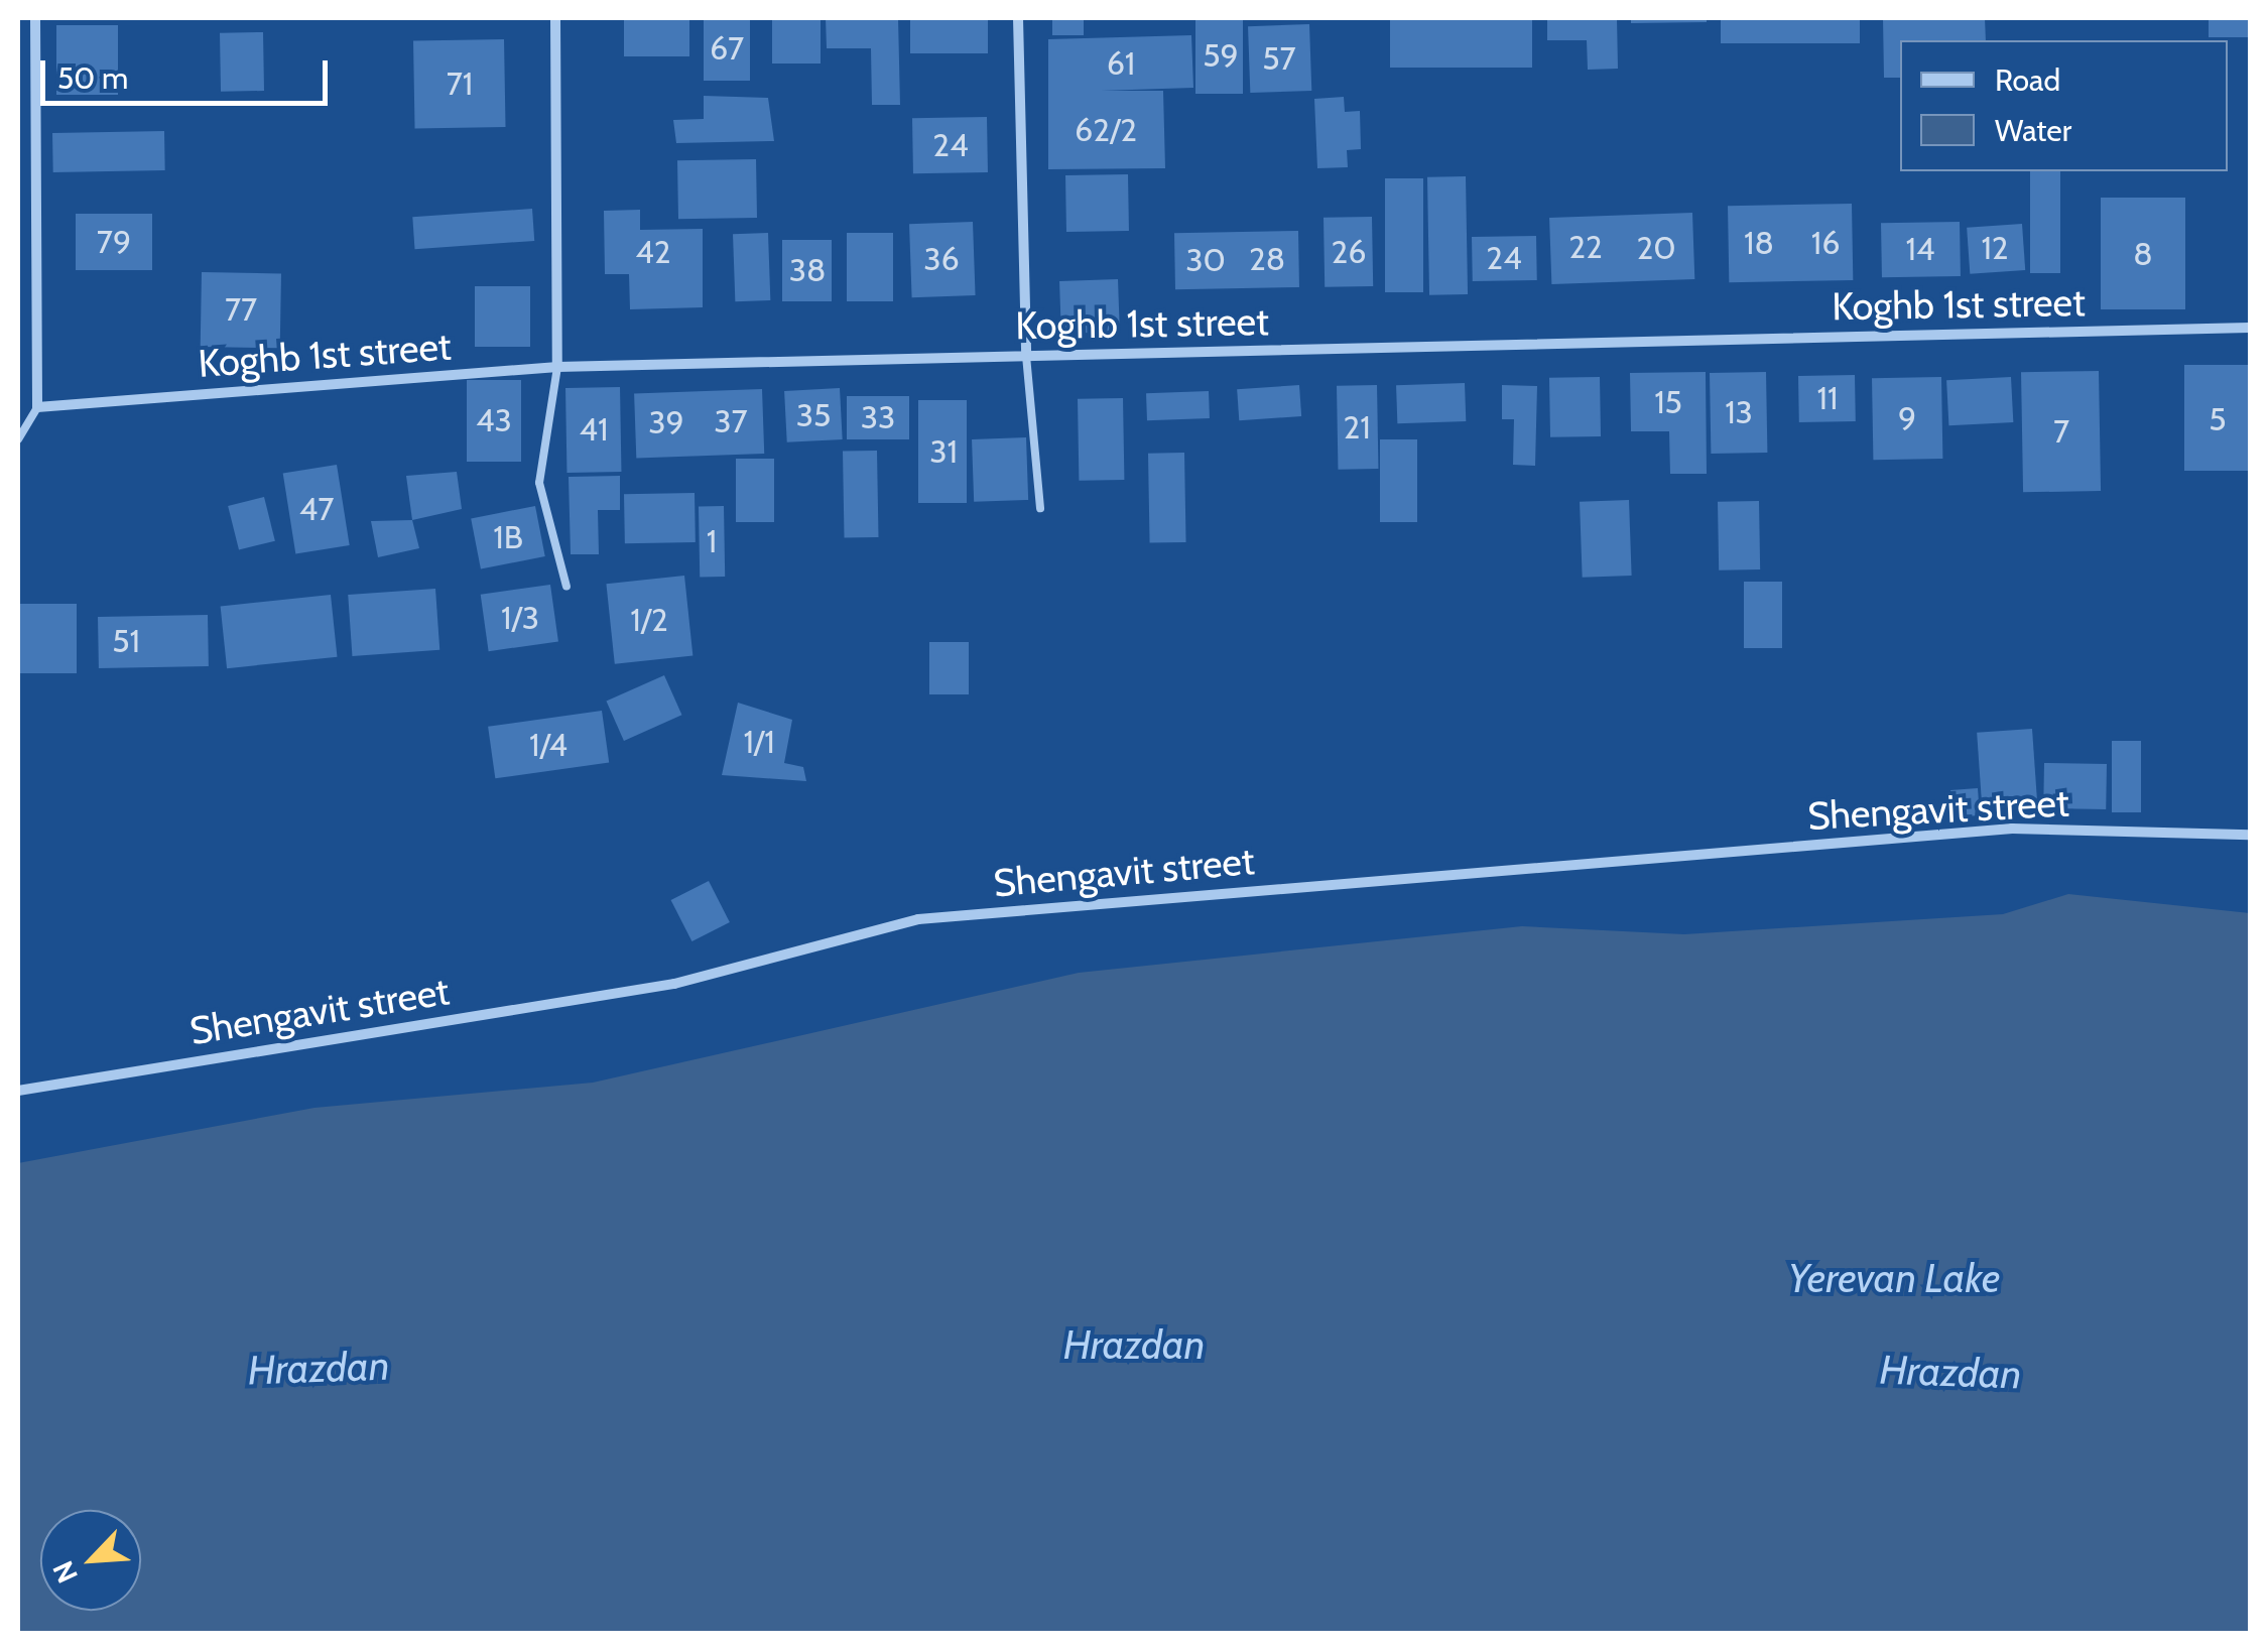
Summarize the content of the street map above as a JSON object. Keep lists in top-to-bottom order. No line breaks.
{"streets":{"street":["Koghb 1st street","Shengavit street"]},"water":["Yerevan Lake","Hrazdan"],"house_numbers":["67","59","57","61","71","62/2","24","79","18","16","22","20","12","14","42","26","8","24","36","28","30","38","77","11","15","13","35","33","9","5","43","37","39","21","41","7","31","47","1B","1","1/3","1/2","51","1/1","1/4"],"legend":["Road","Water"],"scale_bar":"50 m","north":"bottom left"}
